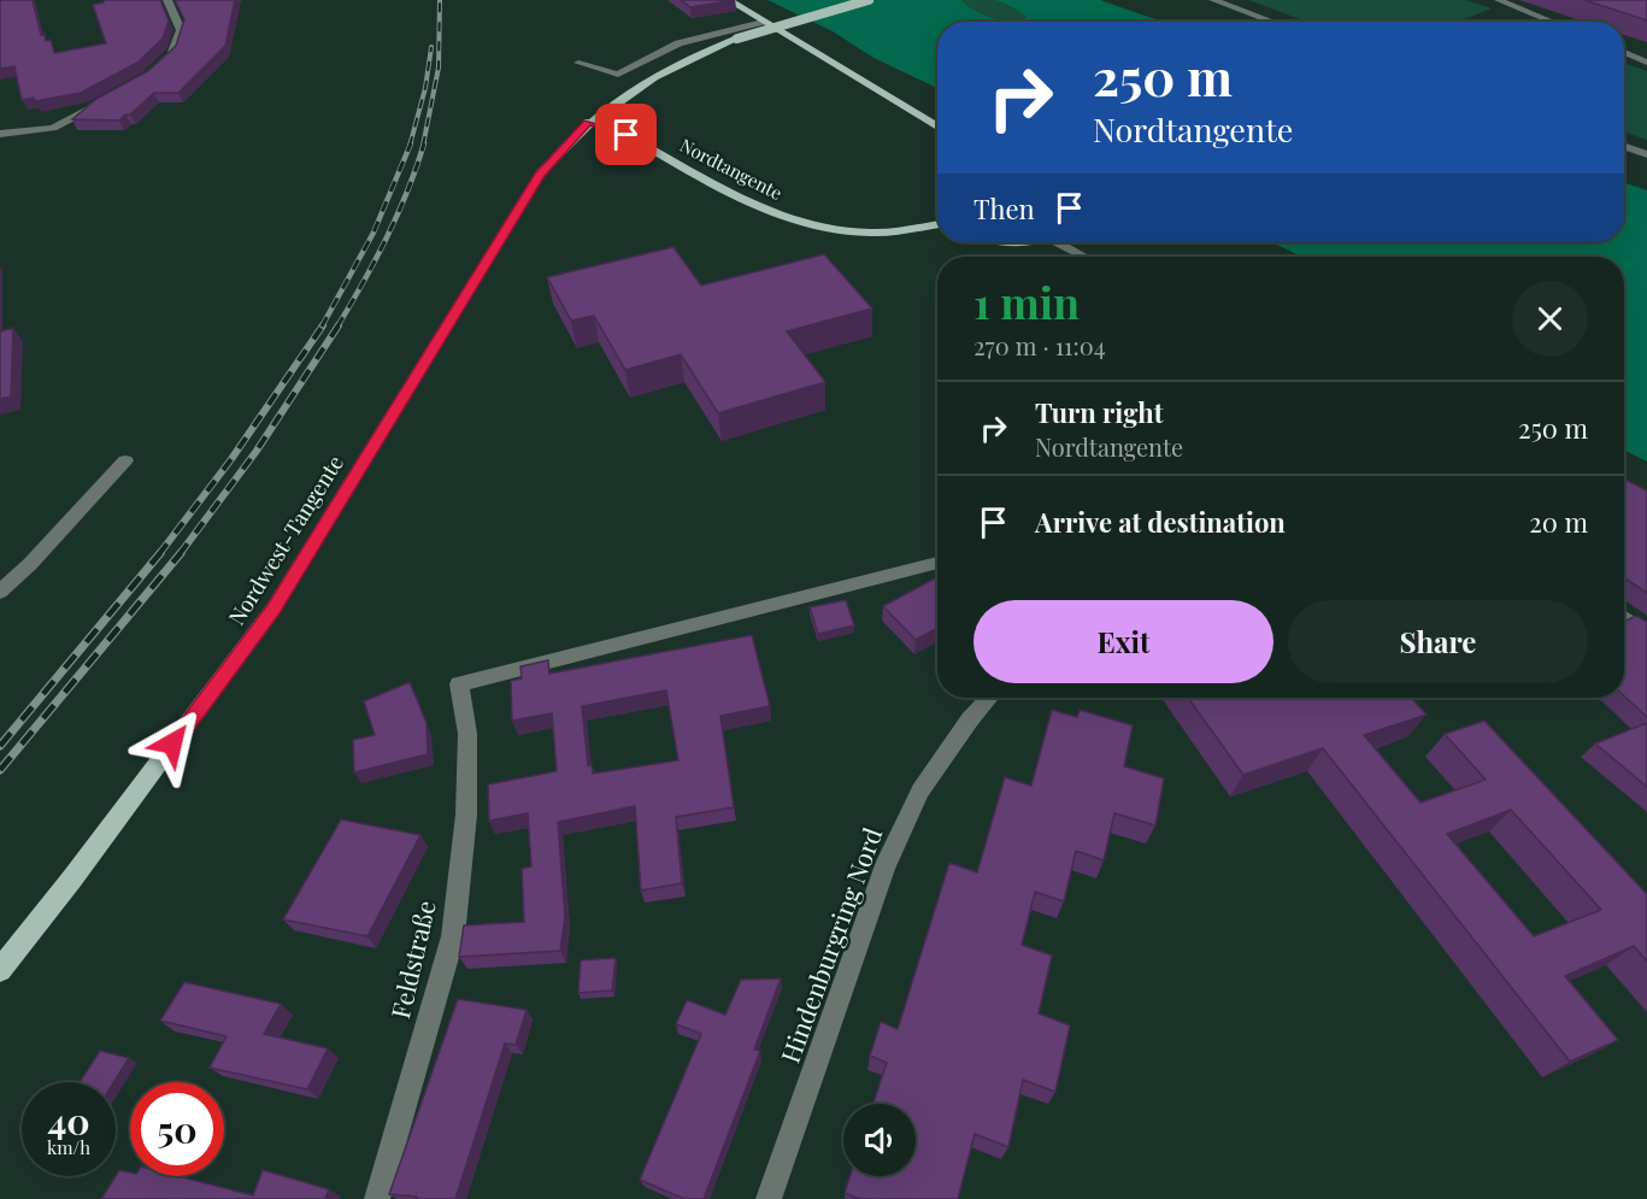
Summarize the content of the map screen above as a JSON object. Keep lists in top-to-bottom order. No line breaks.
{"streets":{"main road":["Nordtangente","Nordwest-Tangente"],"street":["Hindenburgring Nord","Feldstraße"]},"crossings":[["Nordtangente","Nordwest-Tangente"]],"page":{"turn":["250 m","Nordtangente"],"then":"Then","heading":["1 min","270 m · 11:04"],"list":[{"name":"Turn right","note":"Nordtangente","value":"250 m"},{"name":"Arrive at destination","value":"20 m"}],"buttons":["Exit","Share"],"speed":"40 km/h","limit":"50"}}
